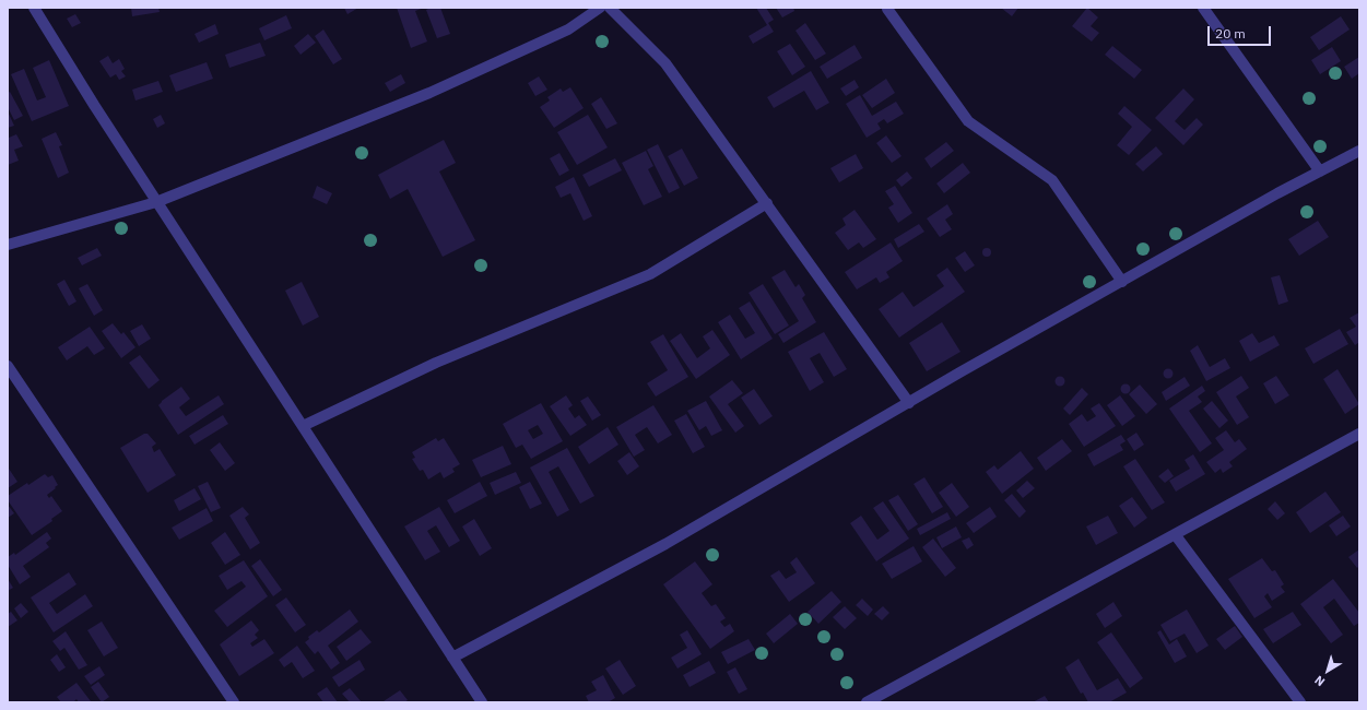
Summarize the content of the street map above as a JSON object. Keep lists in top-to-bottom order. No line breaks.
{"scale_bar":"20 m","north":"bottom left"}
